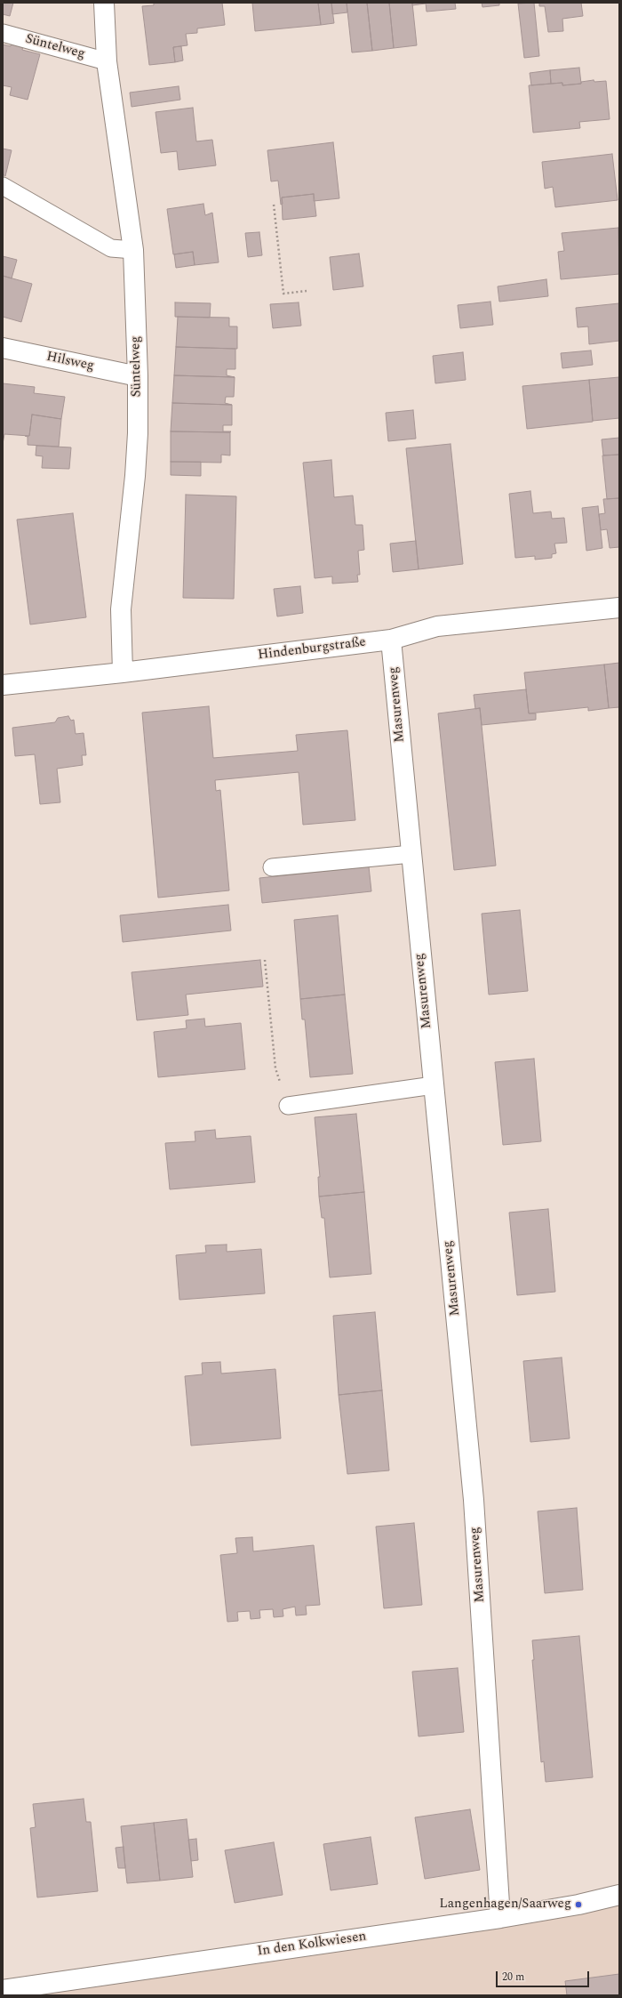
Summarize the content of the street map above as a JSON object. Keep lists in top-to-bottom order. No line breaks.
{"streets":{"street":["Süntelweg","Hilsweg","Hindenburgstraße","Masurenweg","In den Kolkwiesen"]},"crossings":[["Süntelweg","Hilsweg"],["Süntelweg","Hindenburgstraße"],["Hindenburgstraße","Masurenweg"],["Masurenweg","In den Kolkwiesen"]],"places":["Langenhagen/Saarweg"],"scale_bar":"20 m"}
